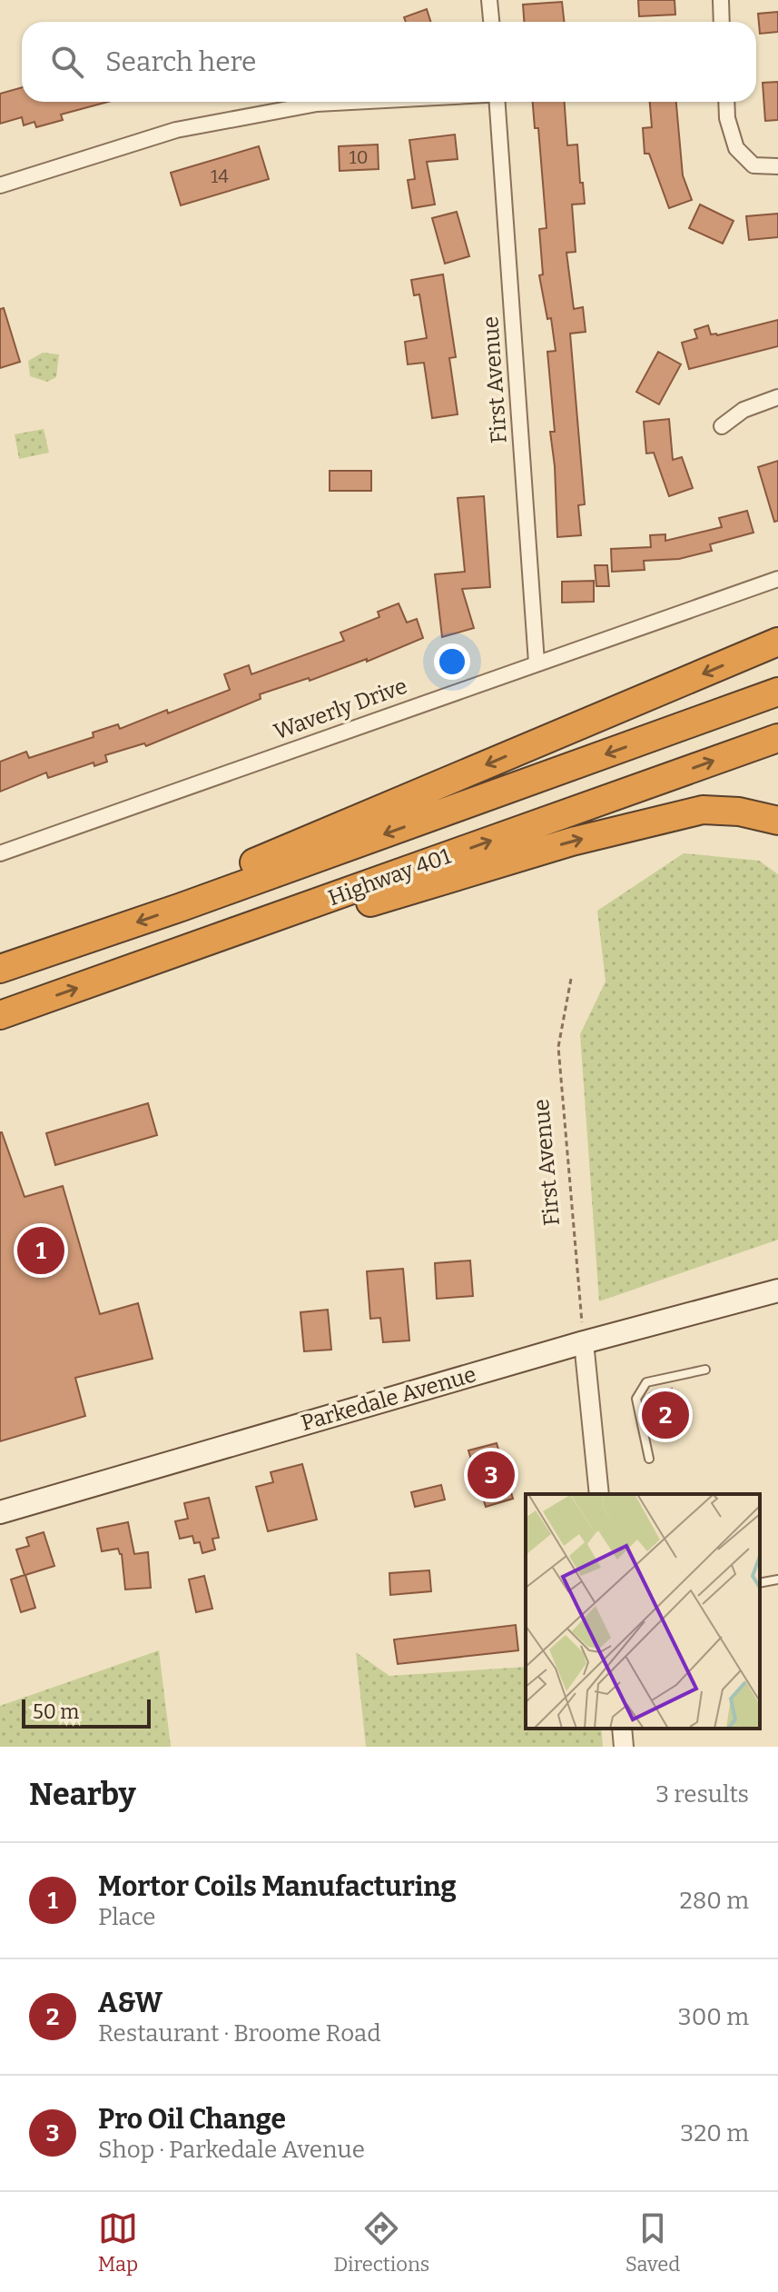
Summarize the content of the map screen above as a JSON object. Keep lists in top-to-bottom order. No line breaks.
{"streets":{"highway":["Highway 401"],"main road":["Parkedale Avenue"],"street":["First Avenue","Waverly Drive"]},"crossings":[["First Avenue","Waverly Drive"],["First Avenue","Parkedale Avenue"]],"house_numbers":["10","14"],"scale_bar":"50 m","page":{"search":"Search here","pins":["1","2","3"],"scale":"50 m","heading":["Nearby","3 results"],"list":[{"mark":"1","name":"Mortor Coils Manufacturing","note":"Place","value":"280 m"},{"mark":"2","name":"A&W","note":"Restaurant · Broome Road","value":"300 m"},{"mark":"3","name":"Pro Oil Change","note":"Shop · Parkedale Avenue","value":"320 m"}],"nav":["Map","Directions","Saved"]}}
